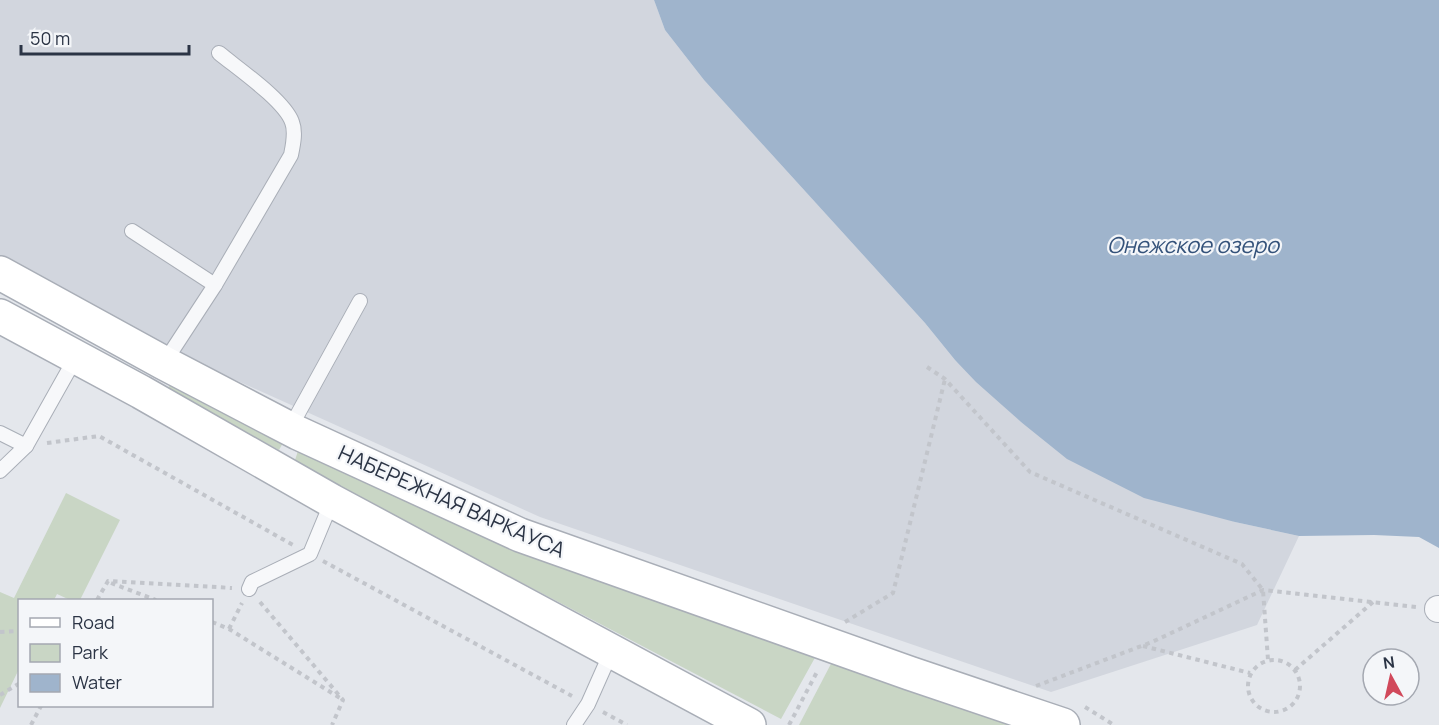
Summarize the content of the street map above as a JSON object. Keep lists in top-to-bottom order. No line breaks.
{"streets":{"main road":["НАБЕРЕЖНАЯ ВАРКАУСА"]},"water":["Онежское озеро"],"legend":["Road","Park","Water"],"scale_bar":"50 m","north":"top"}
